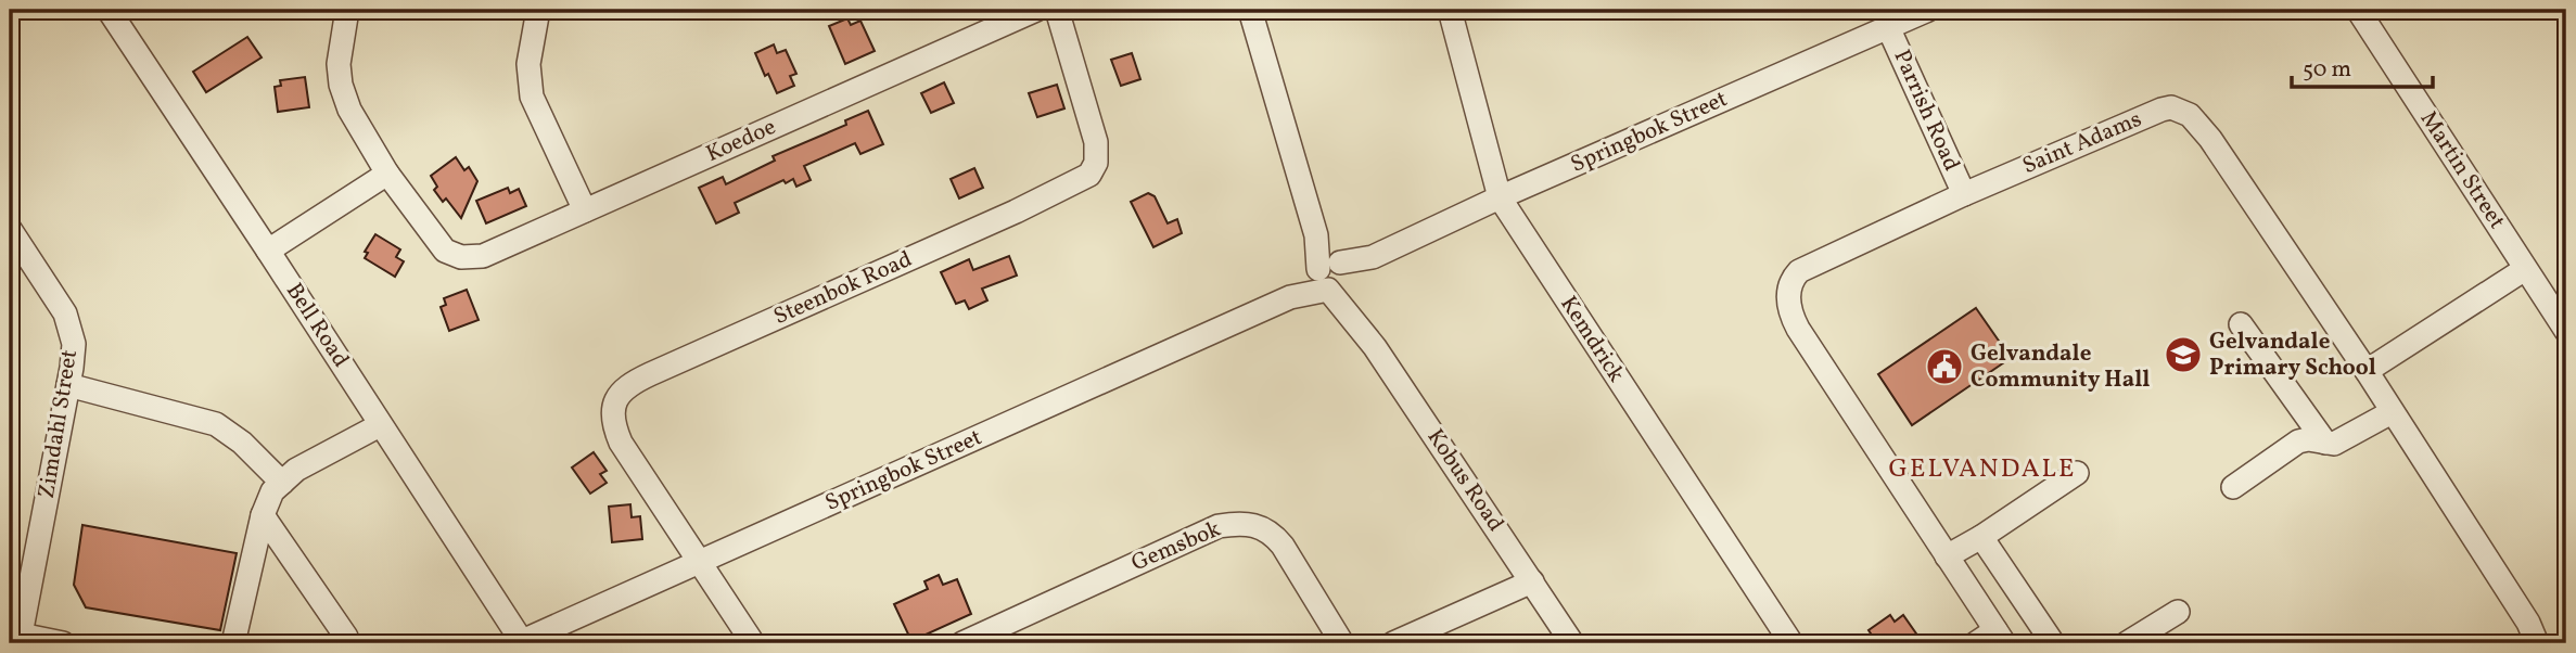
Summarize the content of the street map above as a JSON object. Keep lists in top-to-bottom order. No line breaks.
{"streets":{"street":["Parrish Road","Springbok Street","Koedoe","Saint Adams","Martin Street","Steenbok Road","Bell Road","Kemdrick","Zimdahl Street","Kobus Road","Gemsbok"]},"crossings":[["Parrish Road","Springbok Street"],["Parrish Road","Saint Adams"],["Springbok Street","Steenbok Road"],["Springbok Street","Bell Road"],["Springbok Street","Kemdrick"],["Springbok Street","Kobus Road"]],"districts":["GELVANDALE"],"places":{"school or university":["Gelvandale Primary School"],"public building":["Gelvandale Community Hall"]},"scale_bar":"50 m"}
